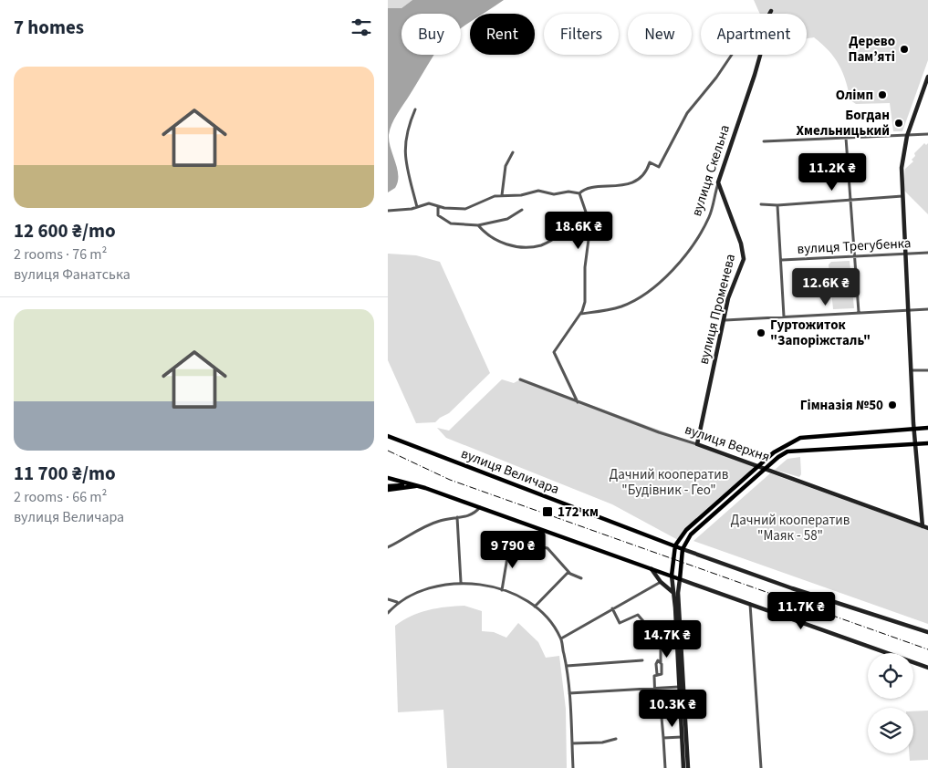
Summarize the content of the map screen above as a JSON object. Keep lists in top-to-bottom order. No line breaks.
{"streets":{"main road":["вулиця Величара"],"street":["вулиця Скельна","вулиця Трегубенка","вулиця Променева","вулиця Верхня"]},"crossings":[["вулиця Скельна","вулиця Променева"],["вулиця Променева","вулиця Верхня"]],"parks":["Дачний кооператив \"Будівник - Гео\"","Дачний кооператив \"Маяк - 58\""],"places":{"other":["Дерево Пам’яті","Олімп","Богдан Хмельницький","Гуртожиток \"Запоріжсталь\"","Гімназія №50"],"transit":["172 км"]},"page":{"heading":"7 homes","chip":["Buy","Rent","Filters","New","Apartment"],"list":[{"name":"12 600 ₴/mo","note":"2 rooms · 76 m² · вулиця Фанатська"},{"name":"11 700 ₴/mo","note":"2 rooms · 66 m² · вулиця Величара"}],"price":["11.2K ₴","18.6K ₴","12.6K ₴","9 790 ₴","11.7K ₴","14.7K ₴","10.3K ₴"]}}
